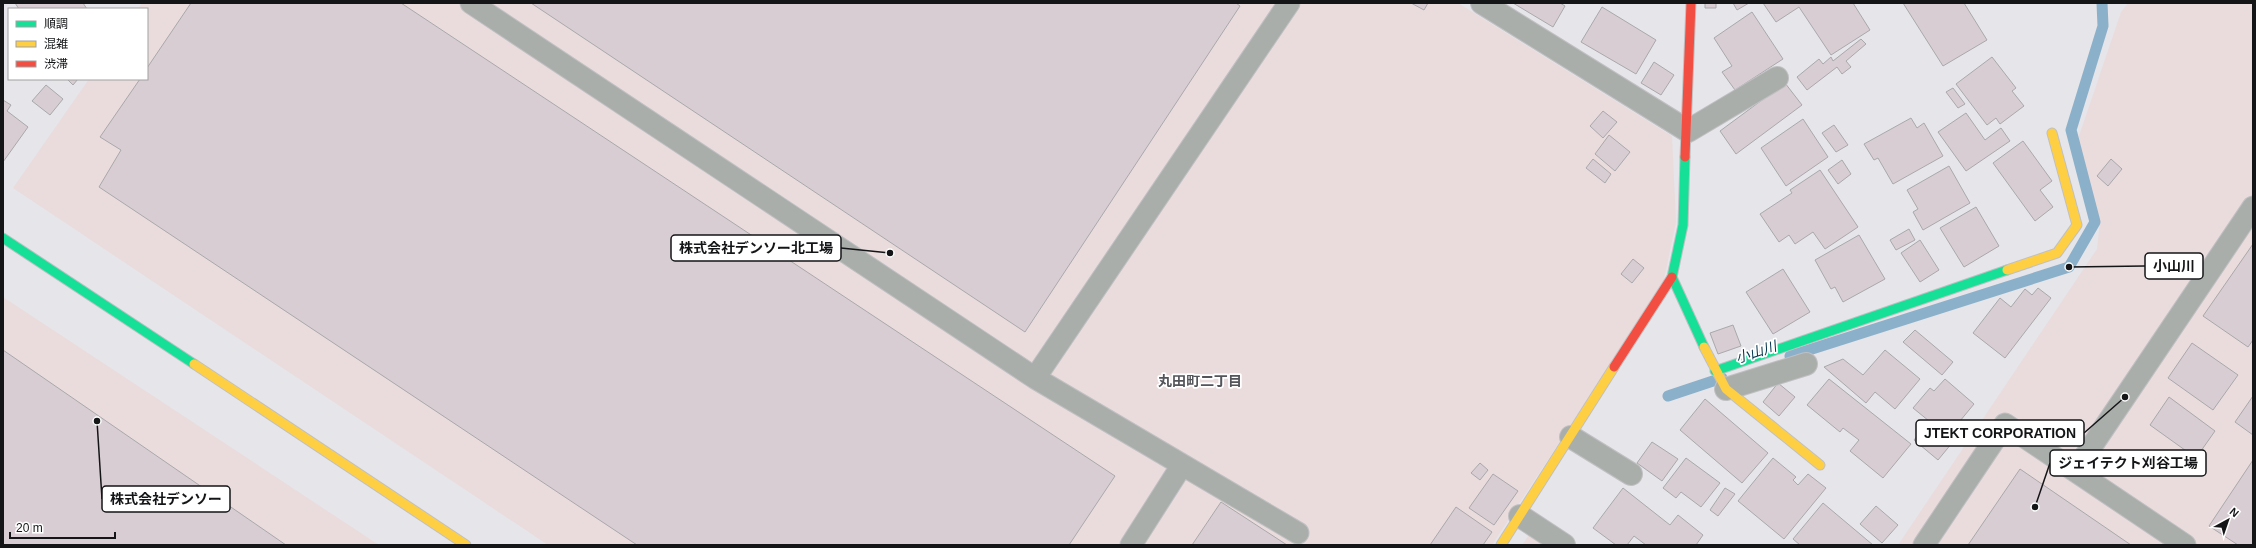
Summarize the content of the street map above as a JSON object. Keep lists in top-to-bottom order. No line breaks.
{"districts":["丸田町二丁目"],"water":["小山川"],"places":["株式会社デンソー北工場","小山川","JTEKT CORPORATION","株式会社デンソー","ジェイテクト刈谷工場"],"legend":["順調","混雑","渋滞"],"scale_bar":"20 m","north":"top right"}
